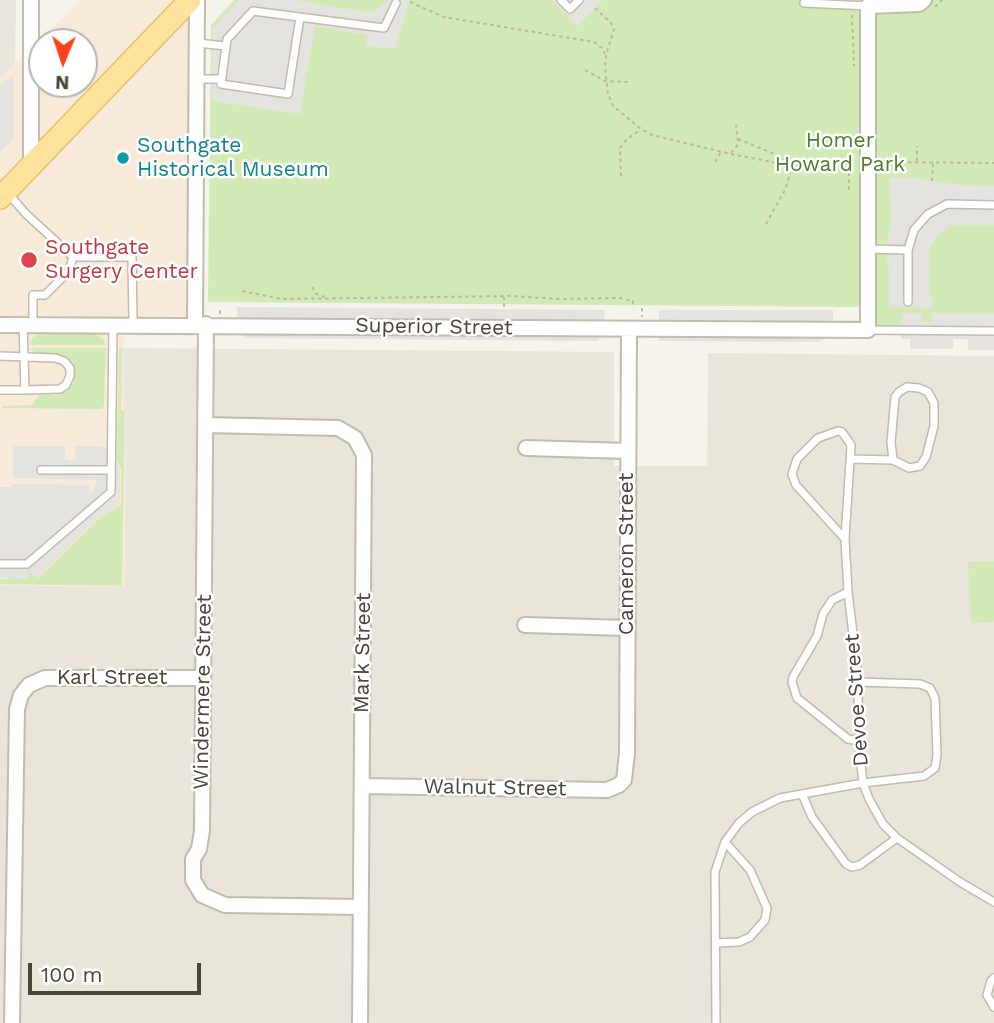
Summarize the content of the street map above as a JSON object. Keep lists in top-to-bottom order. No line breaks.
{"streets":{"street":["Superior Street","Cameron Street","Mark Street","Karl Street","Windermere Street","Walnut Street"],"lane":["Devoe Street"]},"crossings":[["Superior Street","Cameron Street"],["Superior Street","Windermere Street"],["Cameron Street","Walnut Street"],["Mark Street","Windermere Street"],["Mark Street","Walnut Street"],["Karl Street","Windermere Street"]],"parks":["Homer Howard Park"],"places":["Southgate Historical Museum","Southgate Surgery Center"],"scale_bar":"100 m","north":"bottom"}
